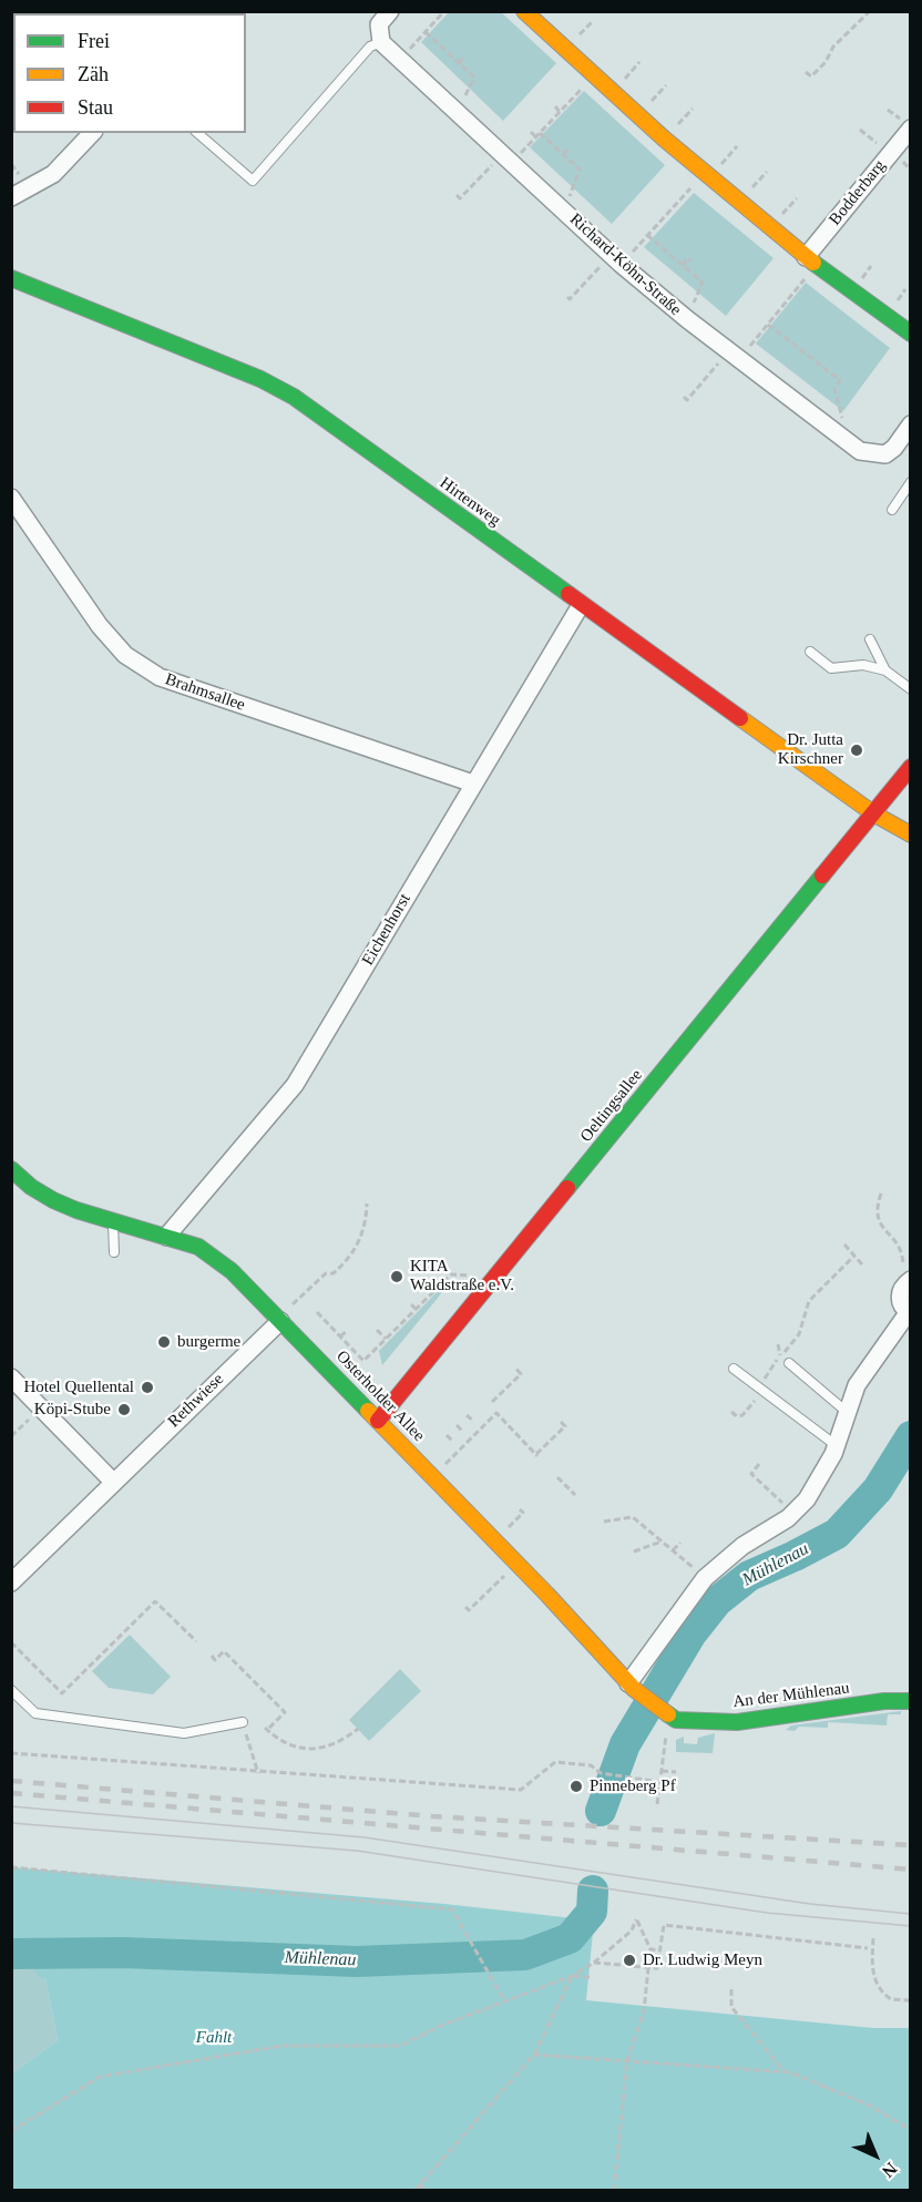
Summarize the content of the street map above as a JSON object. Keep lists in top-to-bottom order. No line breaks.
{"streets":{"street":["Bodderbarg","Richard-Köhn-Straße","Hirtenweg","Brahmsallee","Eichenhorst","Oeltingsallee","Osterholder Allee","Rethwiese","An der Mühlenau"]},"crossings":[["Hirtenweg","Eichenhorst"],["Hirtenweg","Oeltingsallee"],["Brahmsallee","Eichenhorst"],["Eichenhorst","Osterholder Allee"],["Oeltingsallee","Osterholder Allee"],["Osterholder Allee","Rethwiese"],["Osterholder Allee","An der Mühlenau"]],"water":["Mühlenau"],"parks":["Fahlt"],"places":["Dr. Jutta Kirschner","KITA Waldstraße e.V.","burgerme","Hotel Quellental","Köpi-Stube","Pinneberg Pf","Dr. Ludwig Meyn"],"legend":["Frei","Zäh","Stau"],"north":"bottom right"}
